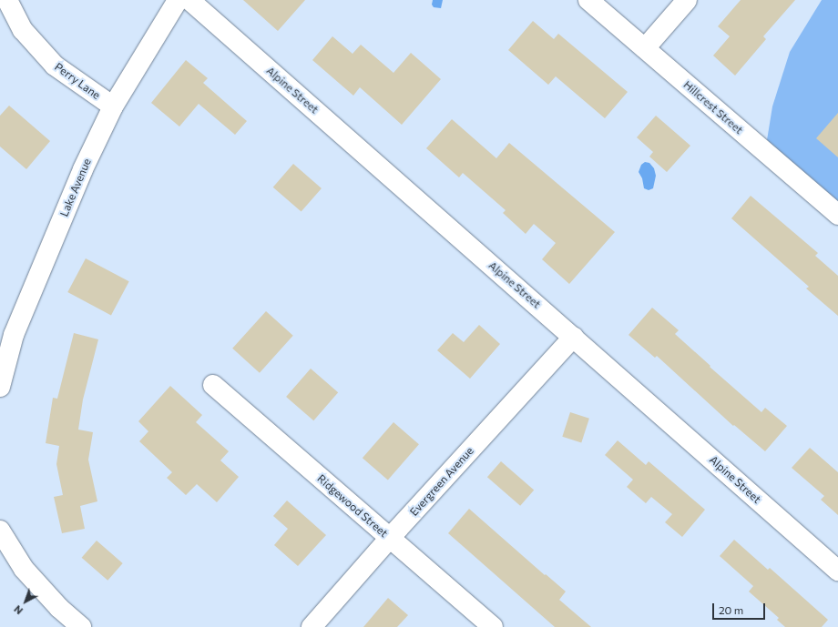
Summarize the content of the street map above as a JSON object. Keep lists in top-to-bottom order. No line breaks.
{"streets":{"street":["Perry Lane","Alpine Street","Hillcrest Street","Lake Avenue","Evergreen Avenue","Ridgewood Street"]},"crossings":[["Perry Lane","Lake Avenue"],["Alpine Street","Evergreen Avenue"],["Evergreen Avenue","Ridgewood Street"]],"scale_bar":"20 m","north":"bottom left"}
